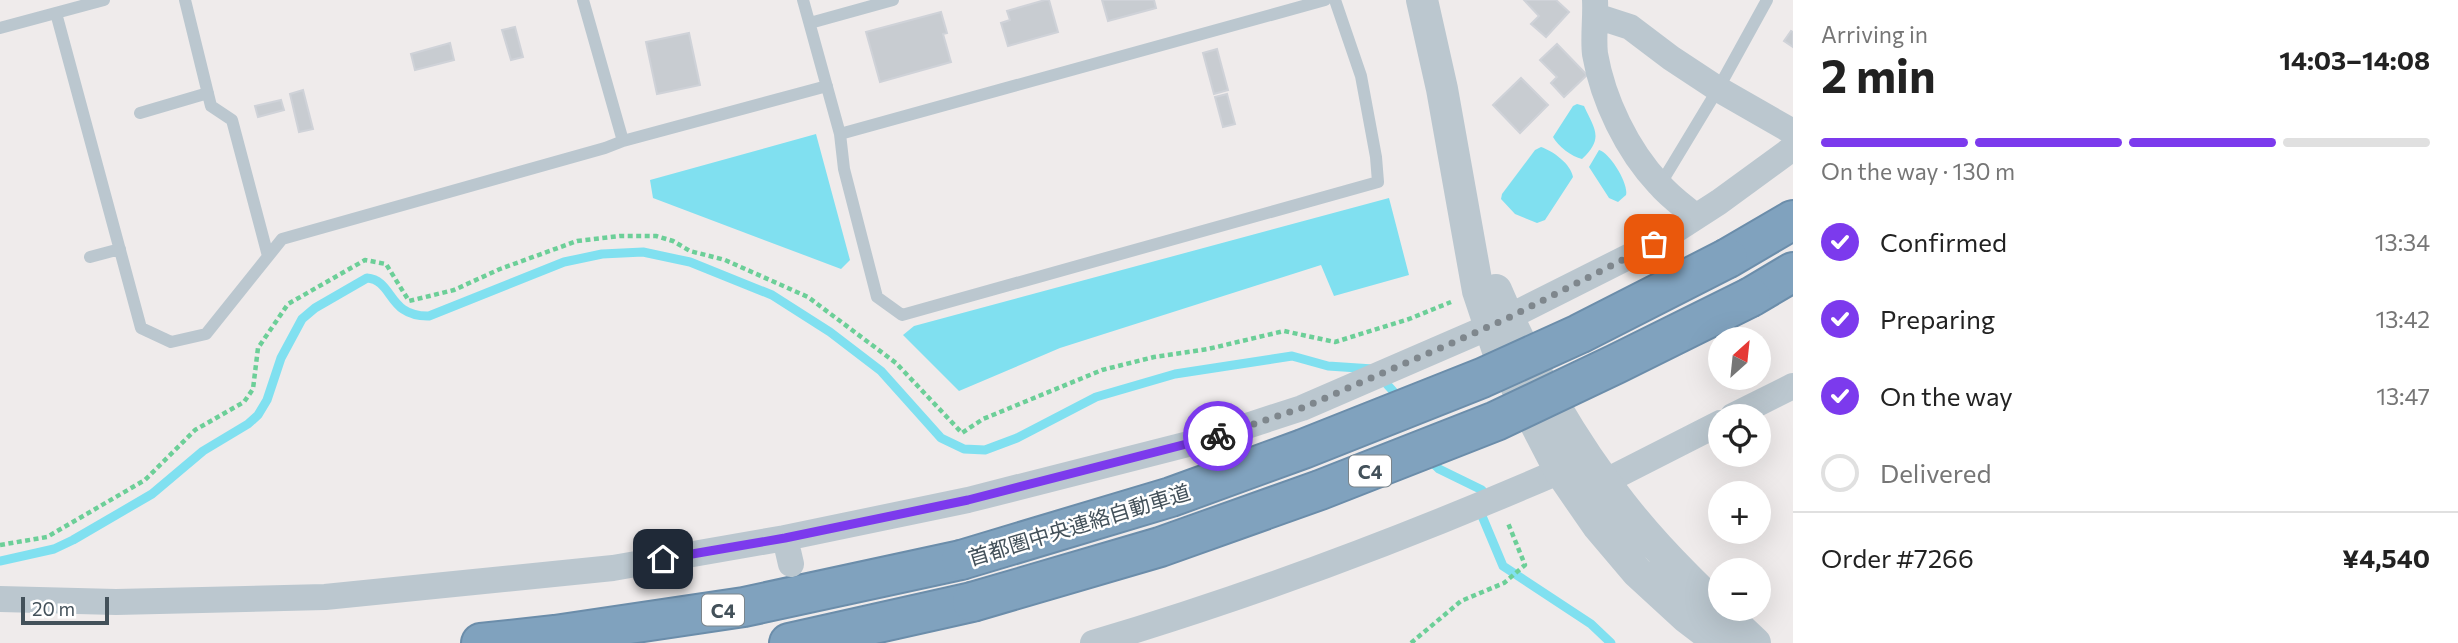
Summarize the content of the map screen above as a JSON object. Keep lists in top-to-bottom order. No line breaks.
{"streets":{"highway":["C4","首都圏中央連絡自動車道"]},"scale_bar":"20 m","north":"top right","page":{"heading":["2 min","Arriving in","14:03–14:08"],"panel":["Order #7266","¥4,540"],"bar":"On the way · 130 m","list":[["Confirmed","13:34"],["Preparing","13:42"],["On the way","13:47"],"Delivered"],"map_buttons":["+","−"],"scale":"20 m"}}
